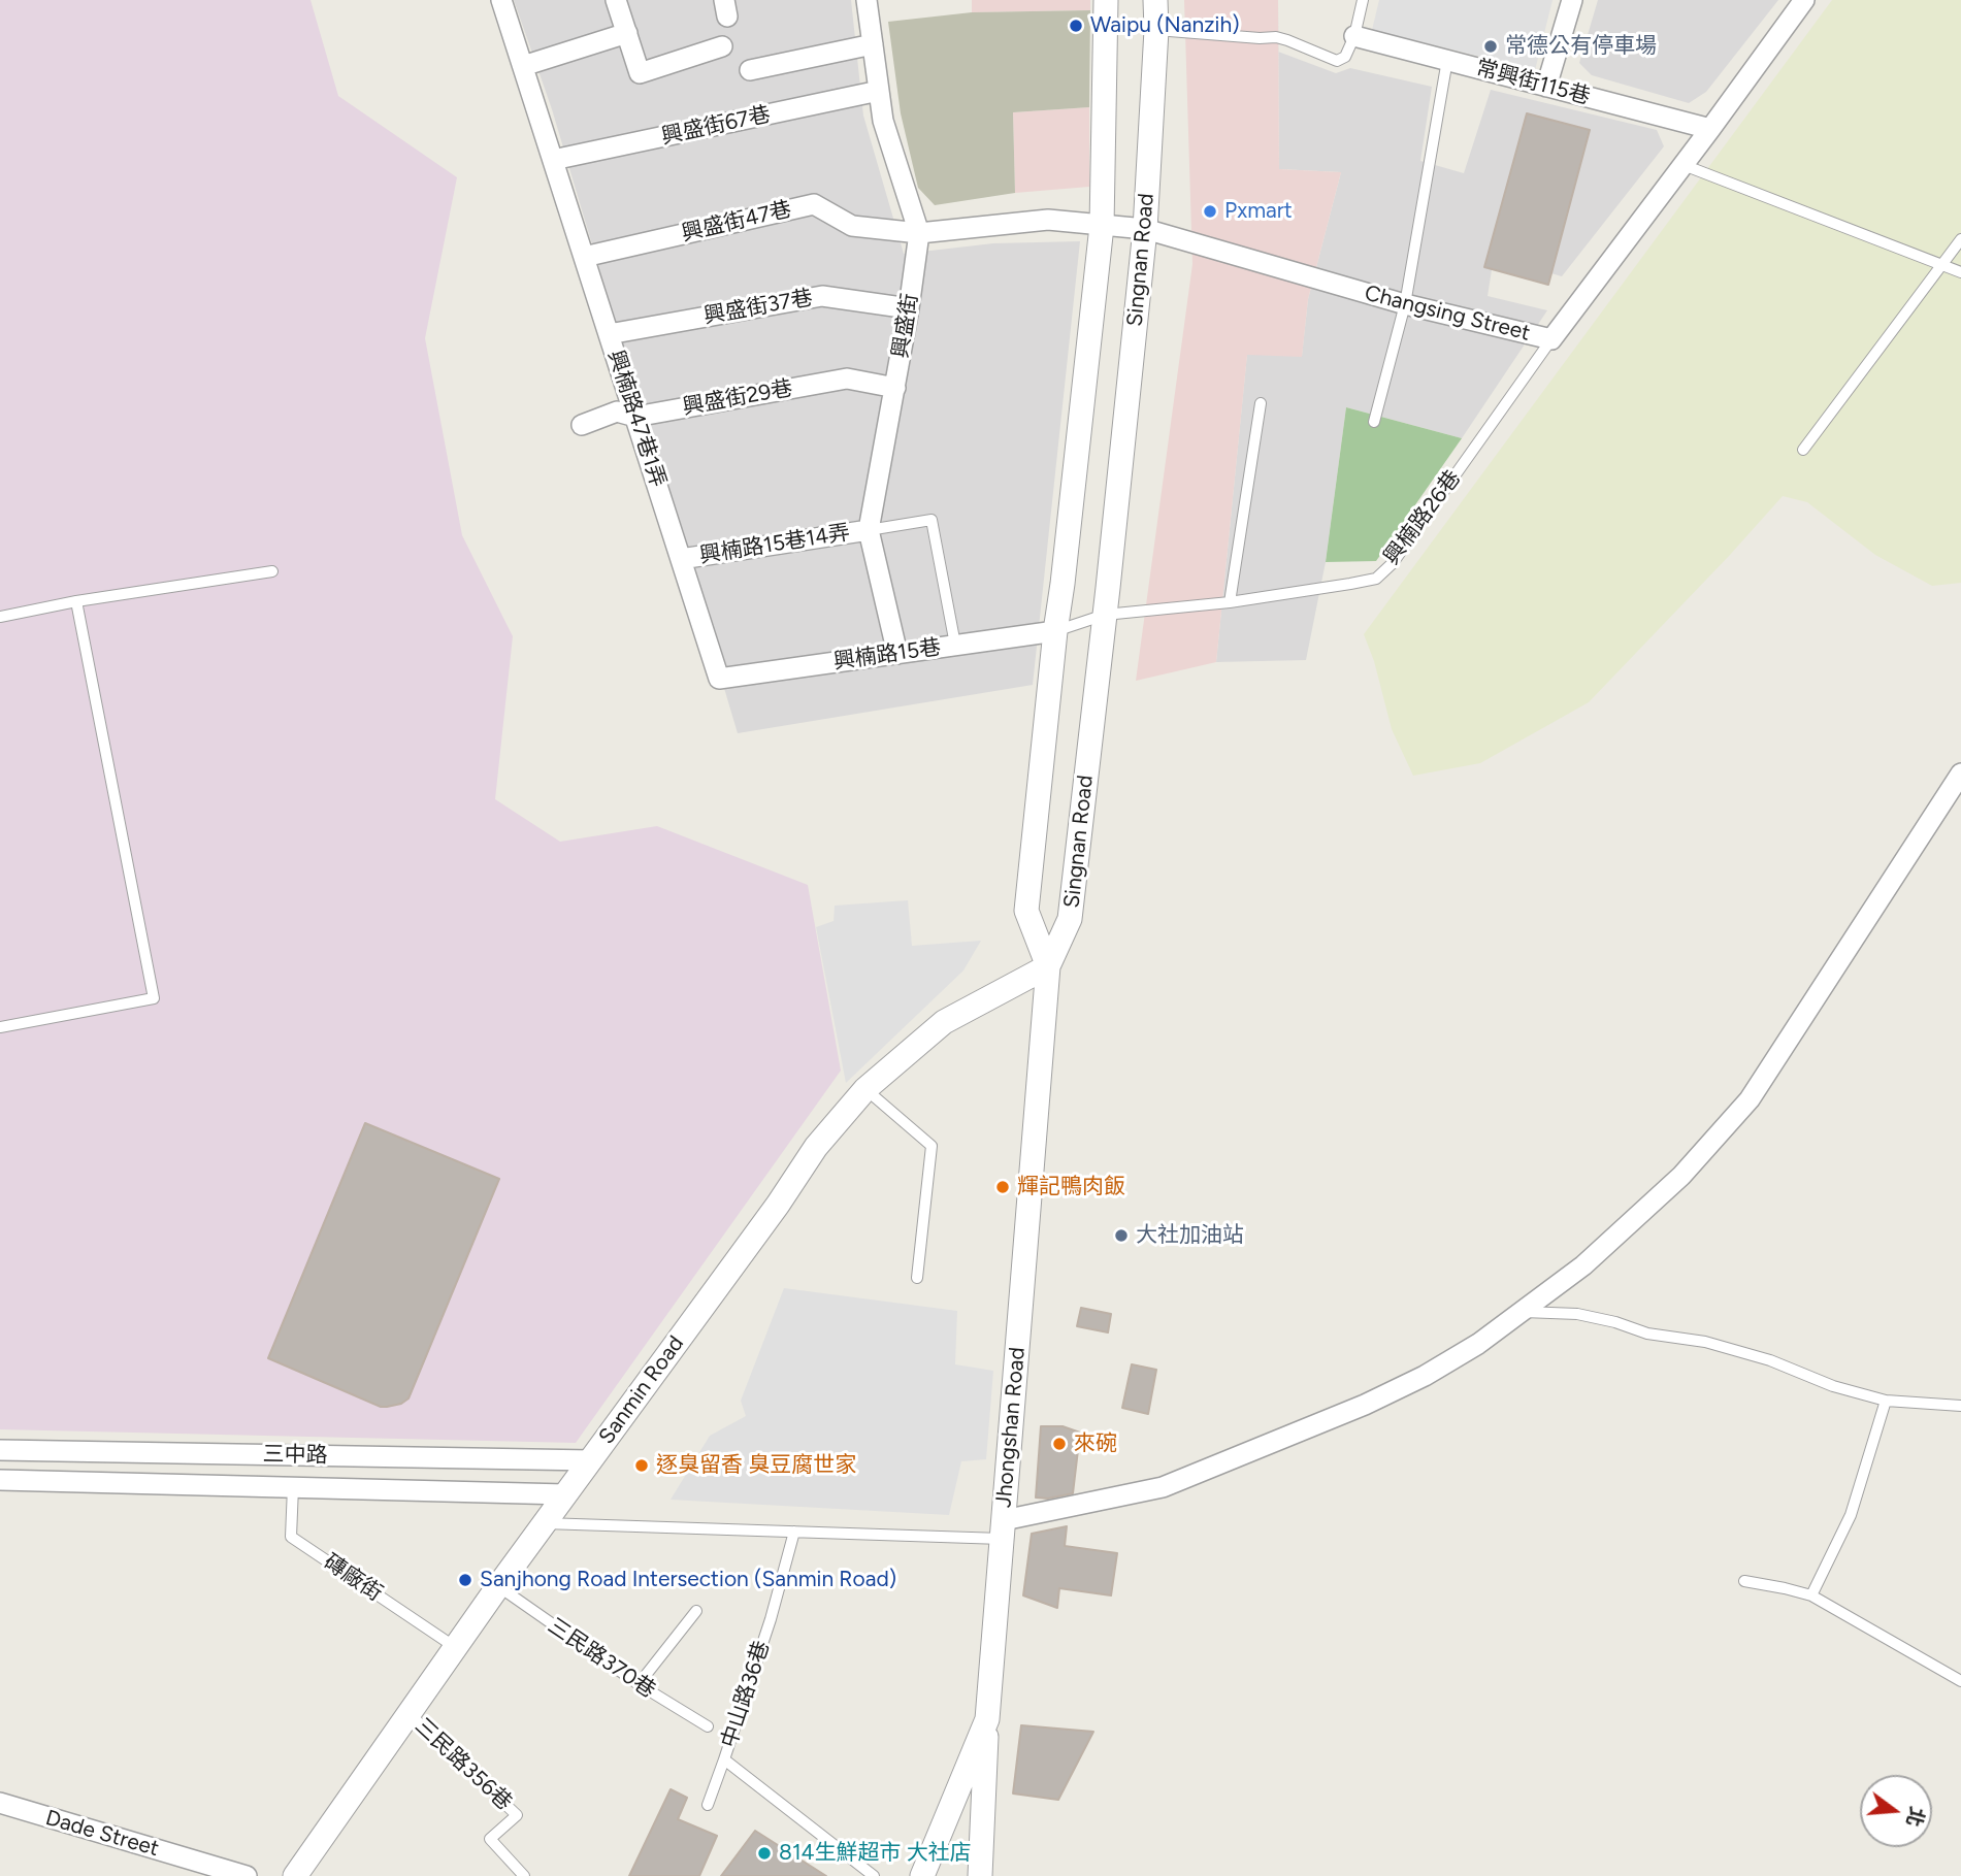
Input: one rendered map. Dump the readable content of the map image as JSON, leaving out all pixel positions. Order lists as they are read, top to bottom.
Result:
{
  "streets": {
    "street": [
      "常興街115巷",
      "興盛街67巷",
      "興盛街47巷",
      "Singnan Road",
      "興盛街37巷",
      "Changsing Street",
      "興盛街",
      "興盛街29巷",
      "興楠路47巷1弄",
      "興楠路15巷14弄",
      "興楠路15巷",
      "Sanmin Road",
      "Jhongshan Road",
      "三中路",
      "Dade Street"
    ],
    "lane": [
      "興楠路26巷",
      "磚廠街",
      "三民路370巷",
      "中山路36巷",
      "三民路356巷"
    ]
  },
  "crossings": [
    ["常興街115巷", "Changsing Street"],
    ["興盛街67巷", "興盛街"],
    ["興盛街67巷", "興楠路47巷1弄"],
    ["興盛街47巷", "Singnan Road"],
    ["興盛街47巷", "Changsing Street"],
    ["興盛街47巷", "興盛街"],
    ["興盛街47巷", "興楠路47巷1弄"],
    ["Singnan Road", "Changsing Street"],
    ["Singnan Road", "興楠路26巷"],
    ["Singnan Road", "興楠路15巷"],
    ["Singnan Road", "Sanmin Road"],
    ["Singnan Road", "Jhongshan Road"],
    ["興盛街37巷", "興盛街"],
    ["興盛街37巷", "興楠路47巷1弄"],
    ["Changsing Street", "興楠路26巷"],
    ["興盛街", "興盛街29巷"],
    ["興盛街", "興楠路15巷14弄"],
    ["興盛街", "興楠路15巷"],
    ["興盛街29巷", "興楠路47巷1弄"],
    ["興楠路47巷1弄", "興楠路15巷14弄"],
    ["興楠路47巷1弄", "興楠路15巷"],
    ["興楠路26巷", "興楠路15巷"],
    ["Sanmin Road", "Jhongshan Road"],
    ["Sanmin Road", "三中路"],
    ["Sanmin Road", "磚廠街"],
    ["Sanmin Road", "三民路370巷"],
    ["Sanmin Road", "三民路356巷"]
  ],
  "places": [
    "Waipu (Nanzih)",
    "常德公有停車場",
    "Pxmart",
    "輝記鴨肉飯",
    "大社加油站",
    "來碗",
    "逐臭留香 臭豆腐世家",
    "Sanjhong Road Intersection (Sanmin Road)",
    "814生鮮超市 大社店"
  ],
  "north": "right"
}
